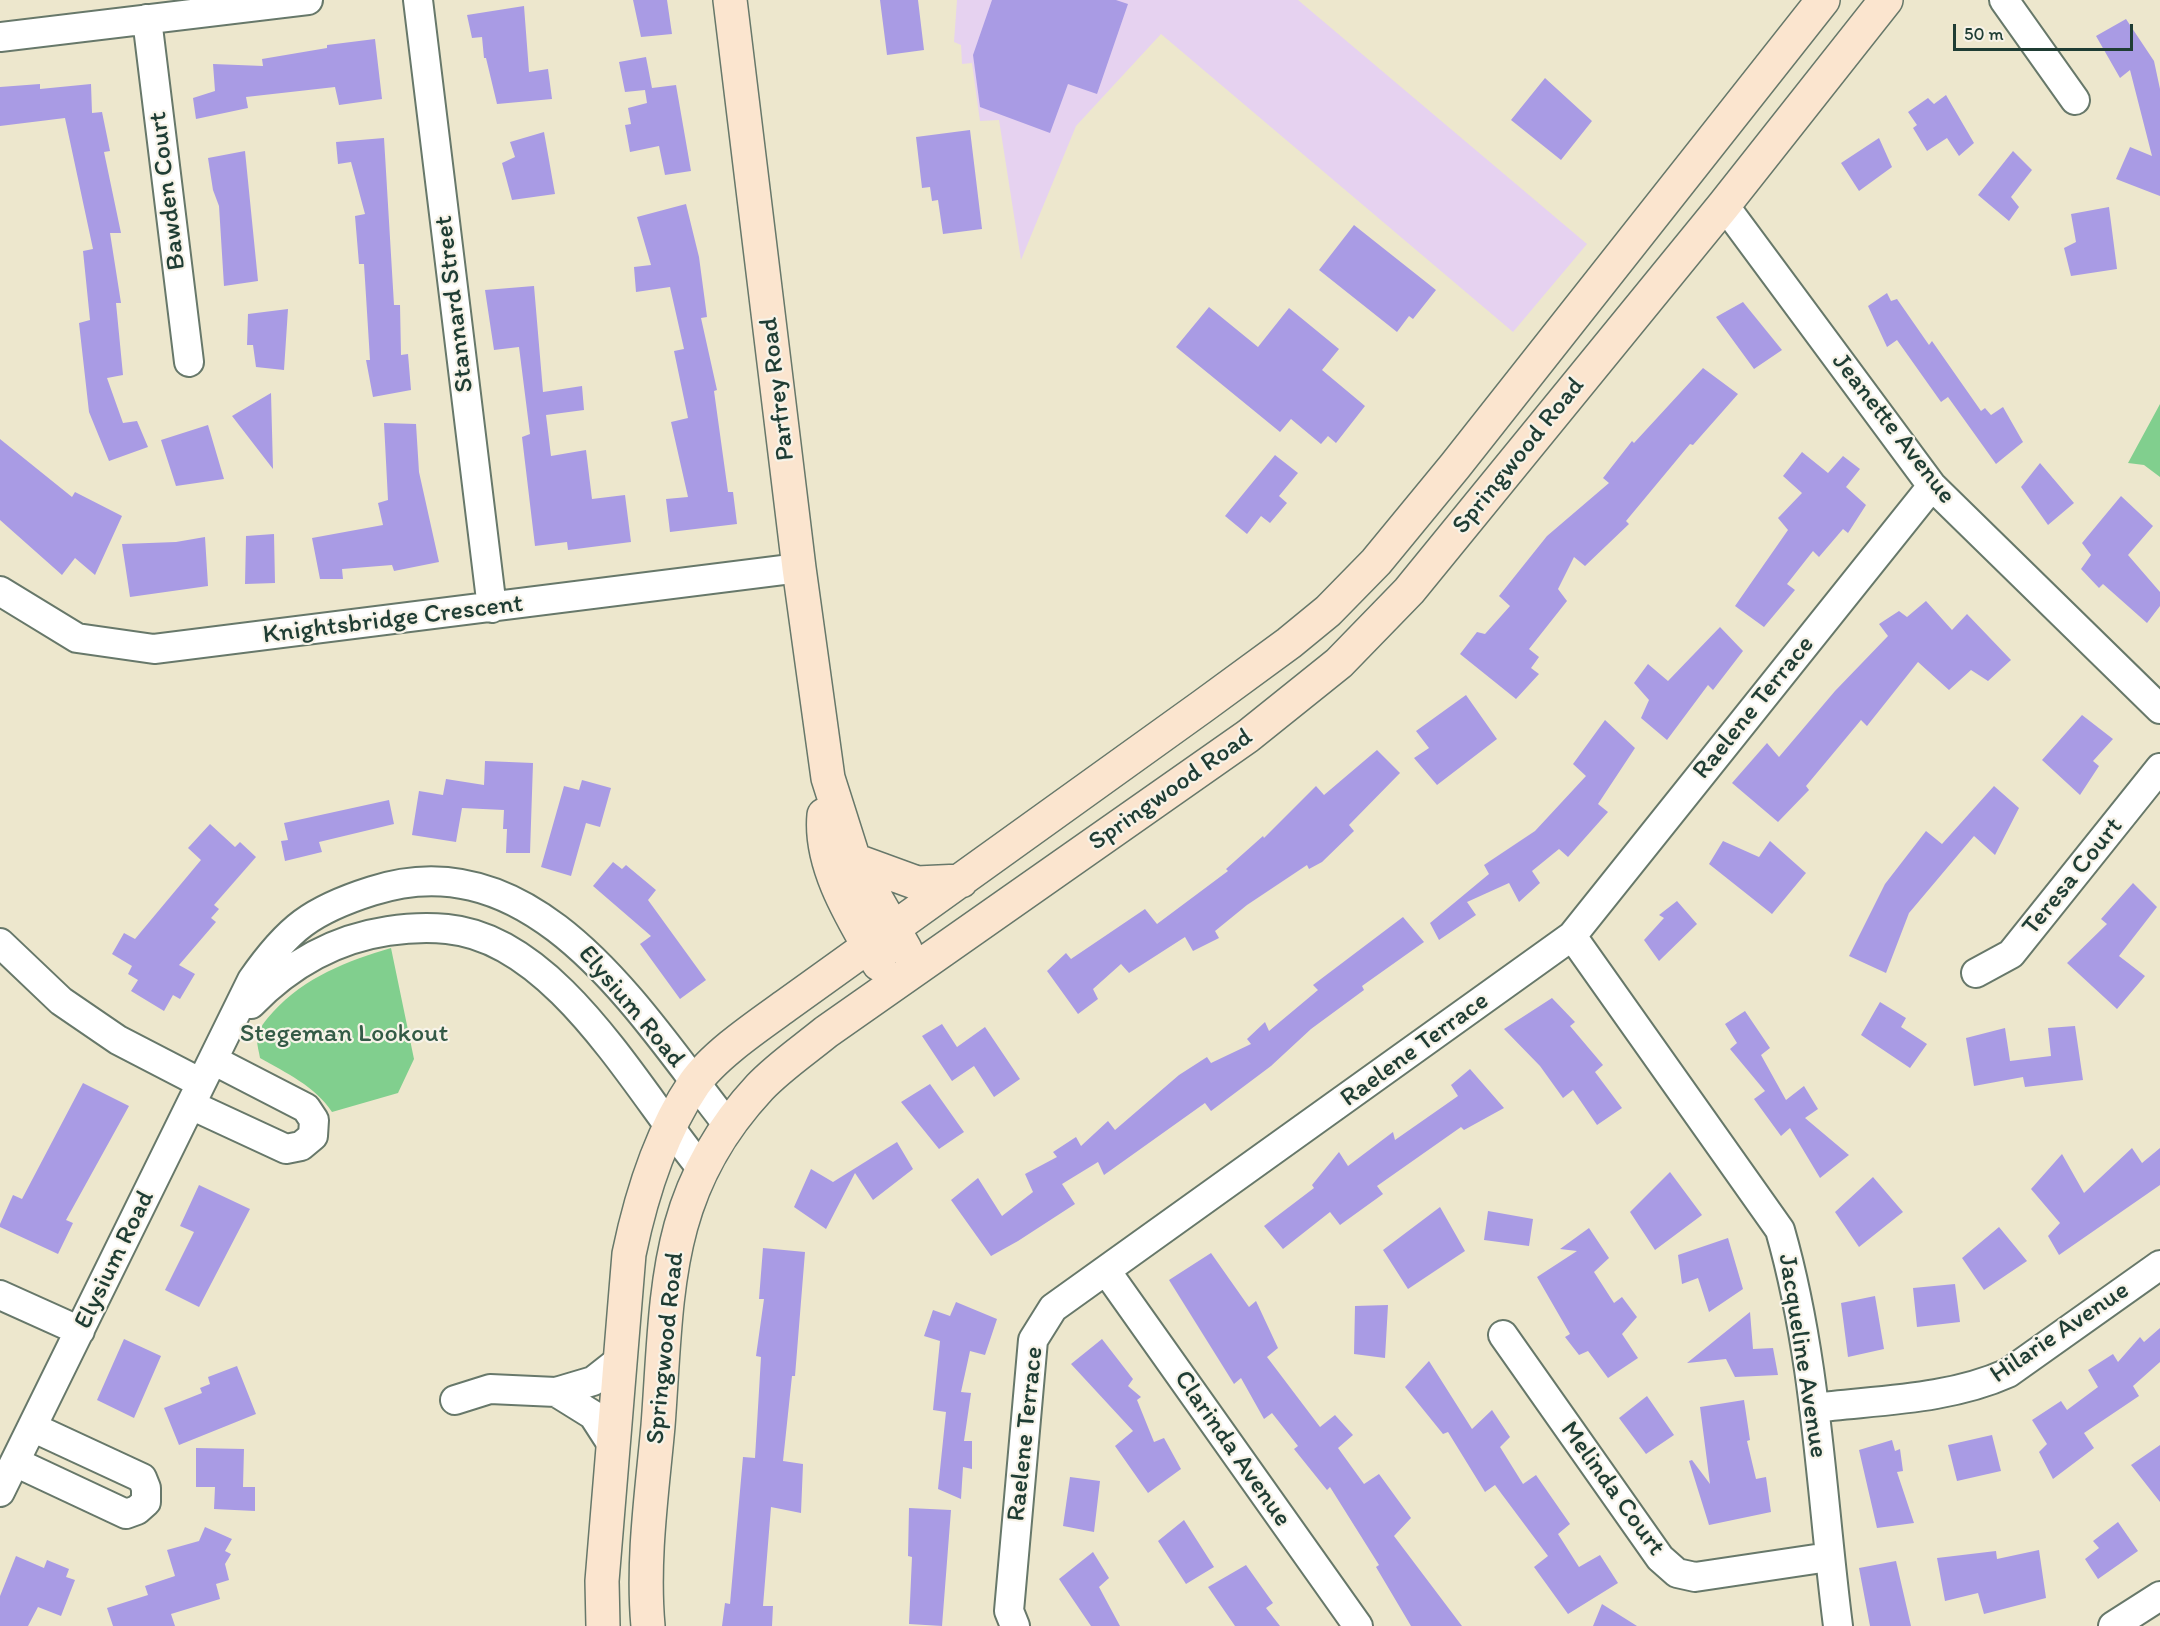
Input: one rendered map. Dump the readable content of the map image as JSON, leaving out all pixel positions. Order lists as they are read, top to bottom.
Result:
{
  "streets": {
    "main road": ["Parfrey Road", "Springwood Road"],
    "street": [
      "Bawden Court",
      "Stannard Street",
      "Jeanette Avenue",
      "Knightsbridge Crescent",
      "Raelene Terrace",
      "Teresa Court",
      "Elysium Road",
      "Hilarie Avenue",
      "Jacqueline Avenue",
      "Clarinda Avenue",
      "Melinda Court"
    ]
  },
  "crossings": [
    ["Stannard Street", "Knightsbridge Crescent"],
    ["Parfrey Road", "Springwood Road"],
    ["Parfrey Road", "Knightsbridge Crescent"],
    ["Jeanette Avenue", "Springwood Road"],
    ["Jeanette Avenue", "Raelene Terrace"],
    ["Springwood Road", "Elysium Road"],
    ["Raelene Terrace", "Jacqueline Avenue"],
    ["Raelene Terrace", "Clarinda Avenue"],
    ["Hilarie Avenue", "Jacqueline Avenue"],
    ["Jacqueline Avenue", "Melinda Court"]
  ],
  "parks": ["Stegeman Lookout"],
  "scale_bar": "50 m"
}
